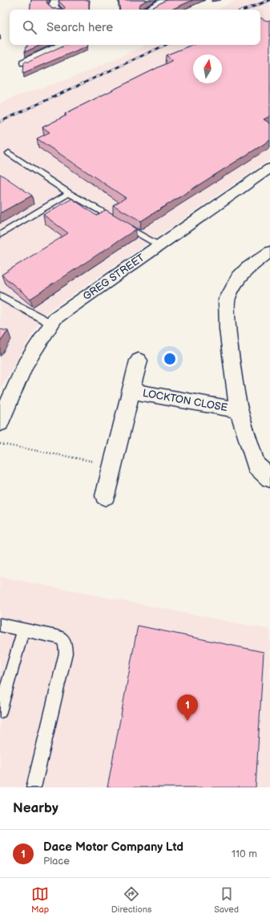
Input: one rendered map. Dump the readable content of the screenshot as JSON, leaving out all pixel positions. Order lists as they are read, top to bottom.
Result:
{
  "streets": {
    "street": ["GREG STREET", "LOCKTON CLOSE"]
  },
  "north": "top",
  "page": {
    "search": "Search here",
    "pins": "1",
    "heading": "Nearby",
    "list": [
      {
        "mark": "1",
        "name": "Dace Motor Company Ltd",
        "note": "Place",
        "value": "110 m"
      }
    ],
    "nav": ["Map", "Directions", "Saved"]
  }
}
